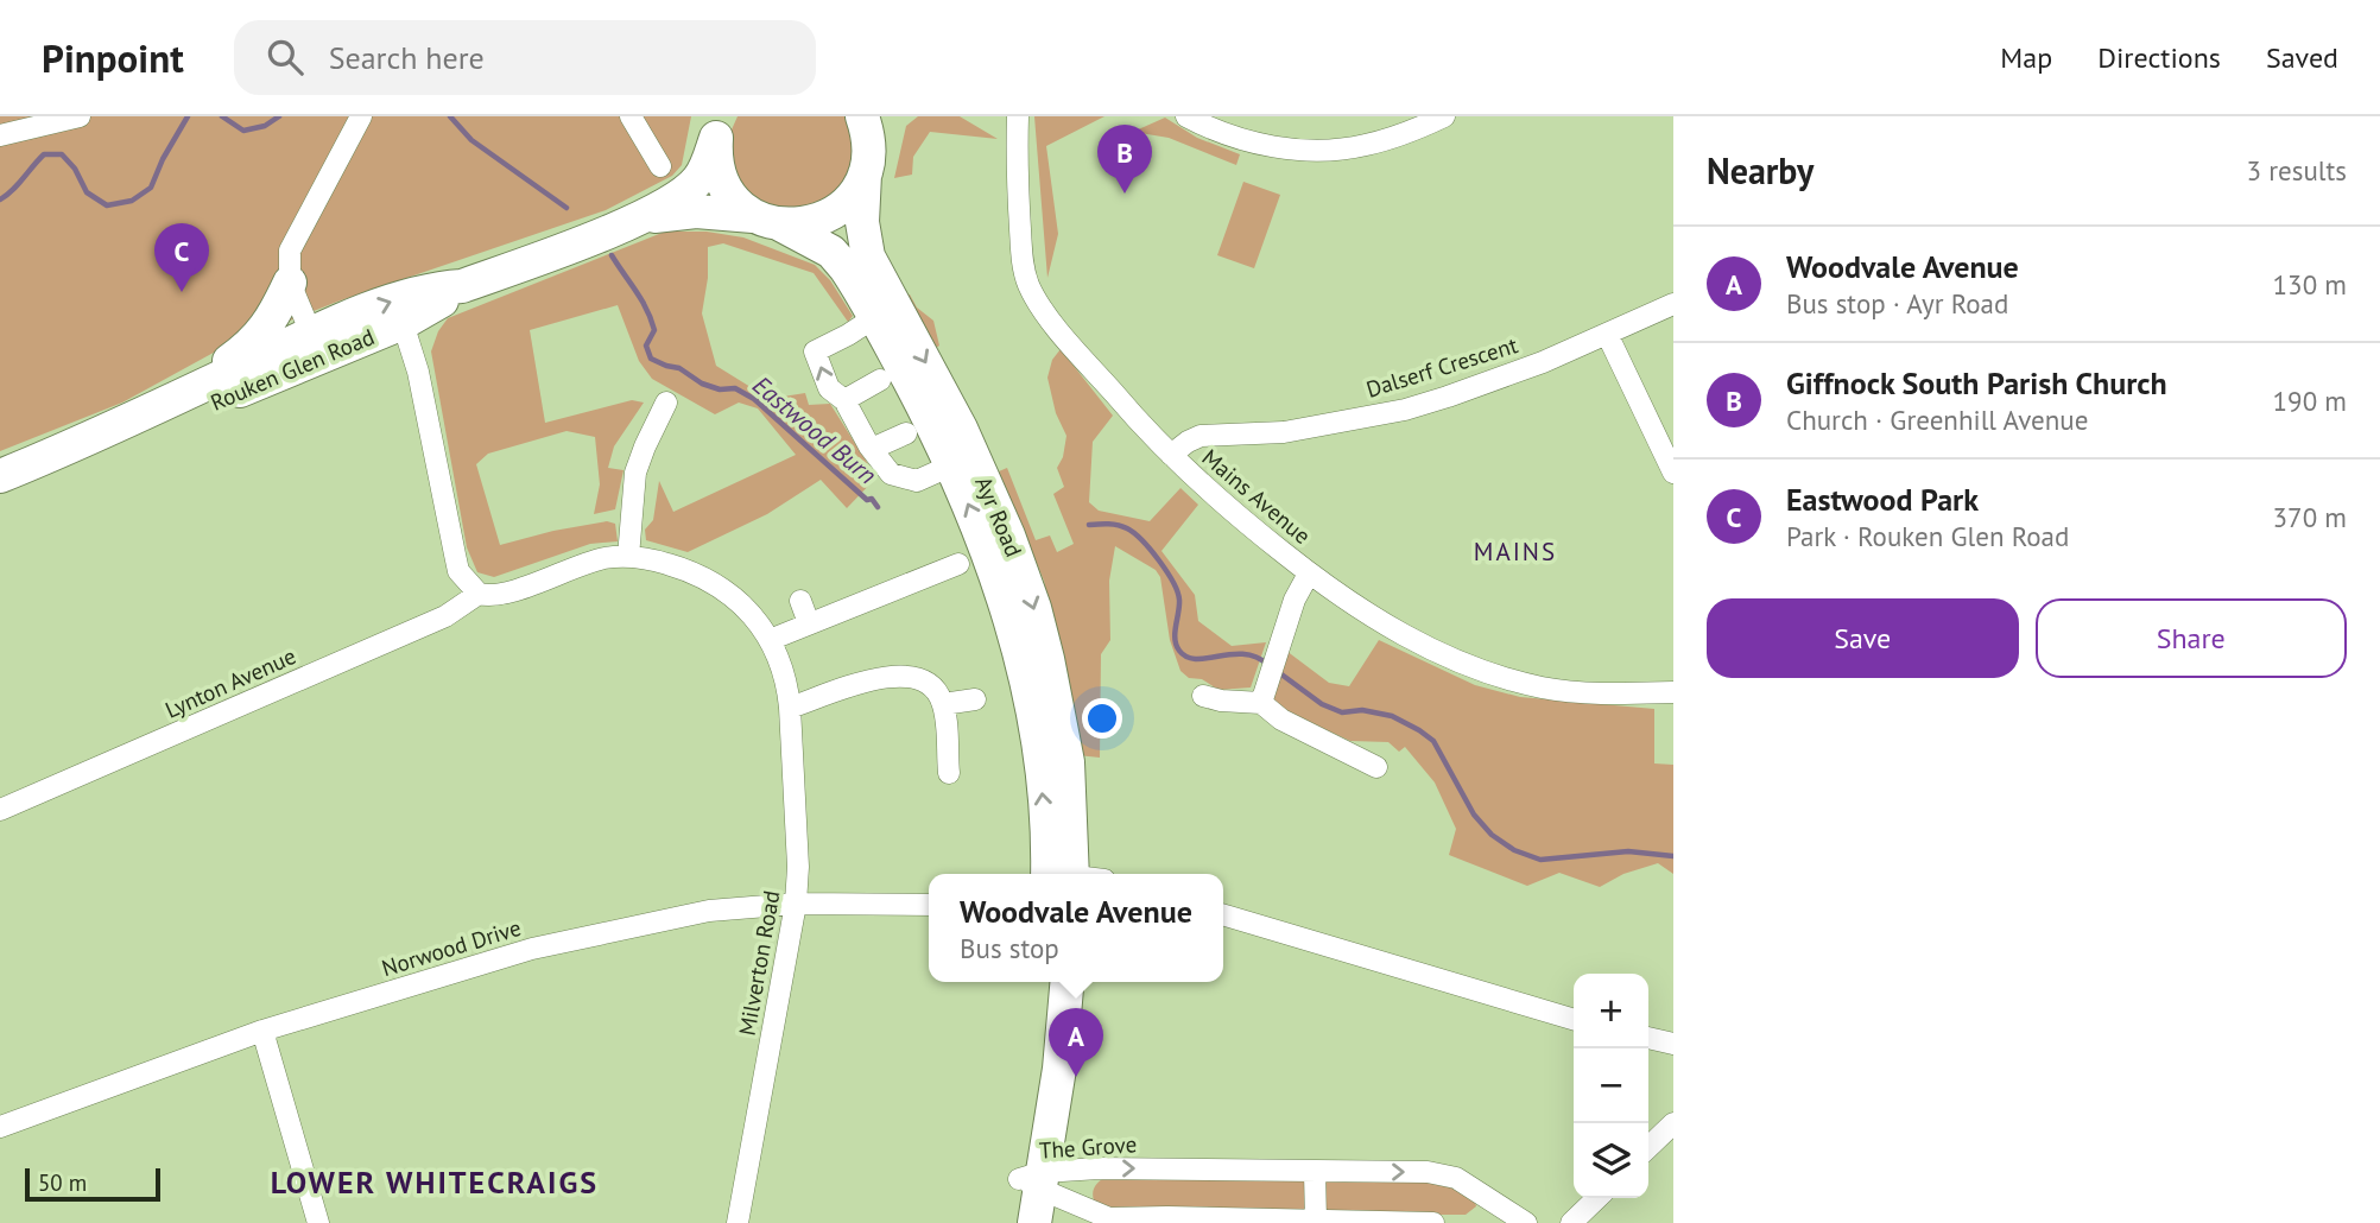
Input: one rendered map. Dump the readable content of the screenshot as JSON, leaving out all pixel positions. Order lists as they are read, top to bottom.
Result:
{
  "streets": {
    "main road": ["Rouken Glen Road", "Ayr Road"],
    "street": [
      "Dalserf Crescent",
      "Mains Avenue",
      "Lynton Avenue",
      "Norwood Drive",
      "Milverton Road",
      "The Grove"
    ]
  },
  "crossings": [
    ["Dalserf Crescent", "Mains Avenue"],
    ["Rouken Glen Road", "Ayr Road"],
    ["Lynton Avenue", "Milverton Road"],
    ["Norwood Drive", "Milverton Road"]
  ],
  "districts": ["MAINS", "LOWER WHITECRAIGS"],
  "water": ["Eastwood Burn"],
  "scale_bar": "50 m",
  "page": {
    "header": "Pinpoint",
    "search": "Search here",
    "nav": ["Map", "Directions", "Saved"],
    "heading": ["Nearby", "3 results"],
    "pins": ["B", "C", "A"],
    "list": [
      {
        "mark": "A",
        "name": "Woodvale Avenue",
        "note": "Bus stop · Ayr Road",
        "value": "130 m"
      },
      {
        "mark": "B",
        "name": "Giffnock South Parish Church",
        "note": "Church · Greenhill Avenue",
        "value": "190 m"
      },
      {
        "mark": "C",
        "name": "Eastwood Park",
        "note": "Park · Rouken Glen Road",
        "value": "370 m"
      }
    ],
    "buttons": ["Save", "Share"],
    "popup": ["Woodvale Avenue", "Bus stop"],
    "map_buttons": ["+", "−"],
    "scale": "50 m"
  }
}
